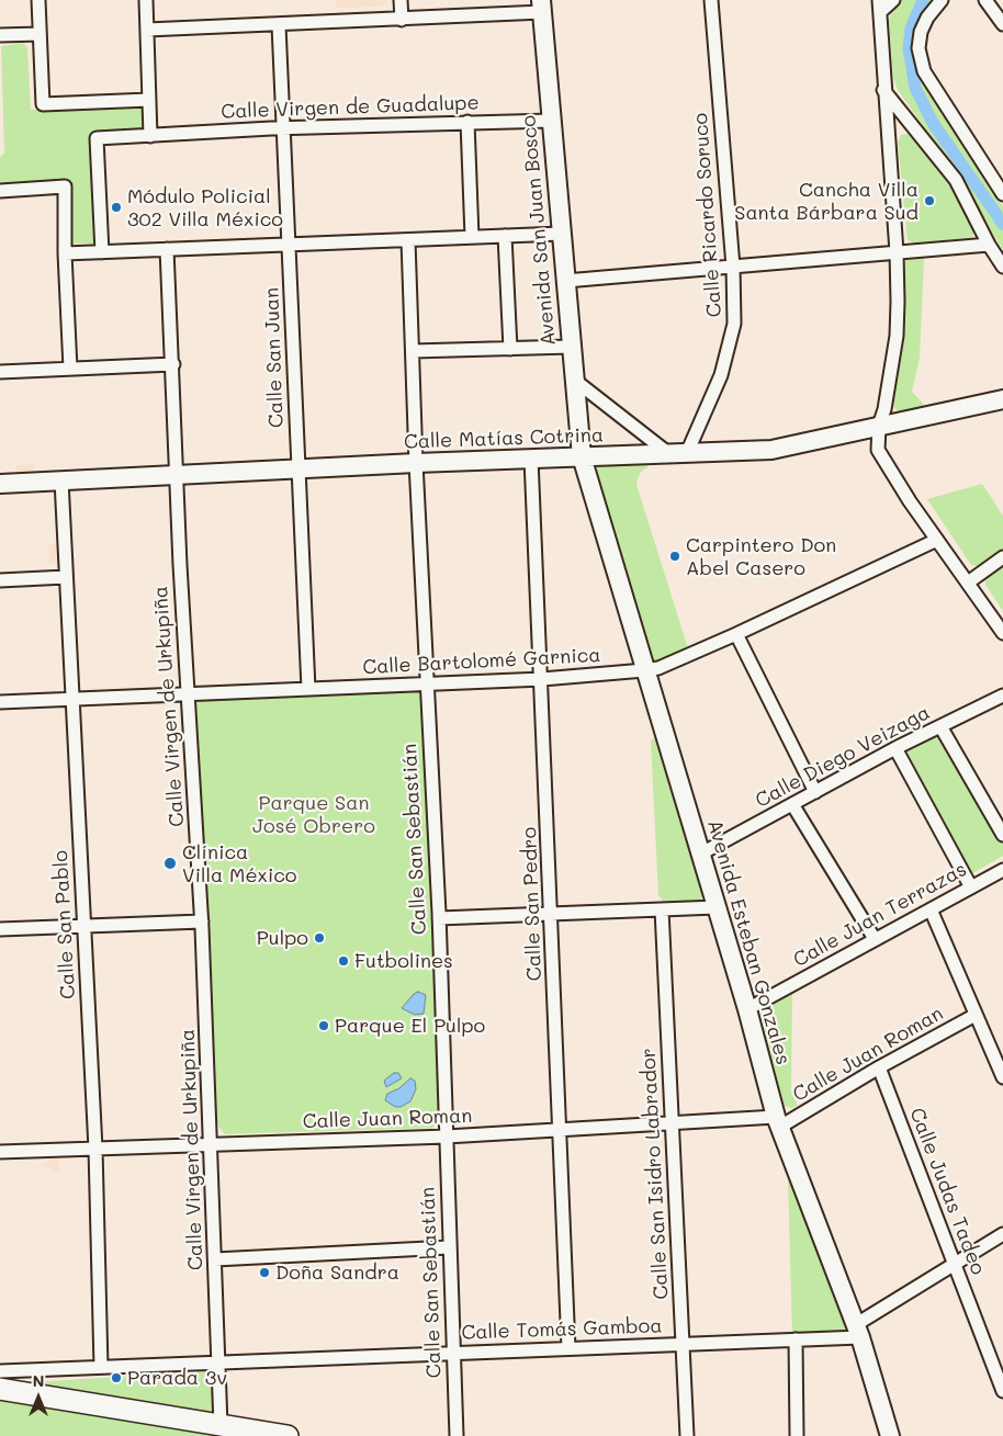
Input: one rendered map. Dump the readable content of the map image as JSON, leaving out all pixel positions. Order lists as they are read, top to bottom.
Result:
{
  "streets": {
    "street": [
      "Calle Virgen de Guadalupe",
      "Calle Ricardo Soruco",
      "Avenida San Juan Bosco",
      "Calle San Juan",
      "Calle Matías Cotrina",
      "Calle Bartolomé Garnica",
      "Calle Virgen de Urkupiña",
      "Calle Diego Veizaga",
      "Calle San Sebastián",
      "Calle San Pedro",
      "Calle Juan Terrazas",
      "Calle San Pablo",
      "Avenida Esteban Gonzales",
      "Calle Juan Roman",
      "Calle San Isidro Labrador",
      "Calle Judas Tadeo",
      "Calle Tomás Gamboa"
    ]
  },
  "crossings": [
    ["Calle Virgen de Guadalupe", "Avenida San Juan Bosco"],
    ["Calle Virgen de Guadalupe", "Calle San Juan"],
    ["Calle Ricardo Soruco", "Calle Matías Cotrina"],
    ["Avenida San Juan Bosco", "Calle Matías Cotrina"],
    ["Avenida San Juan Bosco", "Avenida Esteban Gonzales"],
    ["Calle San Juan", "Calle Matías Cotrina"],
    ["Calle San Juan", "Calle Bartolomé Garnica"],
    ["Calle Matías Cotrina", "Calle Virgen de Urkupiña"],
    ["Calle Matías Cotrina", "Calle San Sebastián"],
    ["Calle Matías Cotrina", "Calle San Pedro"],
    ["Calle Matías Cotrina", "Calle San Pablo"],
    ["Calle Matías Cotrina", "Avenida Esteban Gonzales"],
    ["Calle Bartolomé Garnica", "Calle Virgen de Urkupiña"],
    ["Calle Bartolomé Garnica", "Calle San Sebastián"],
    ["Calle Bartolomé Garnica", "Calle San Pedro"],
    ["Calle Bartolomé Garnica", "Calle San Pablo"],
    ["Calle Bartolomé Garnica", "Avenida Esteban Gonzales"],
    ["Calle Virgen de Urkupiña", "Calle Juan Roman"],
    ["Calle Virgen de Urkupiña", "Calle Tomás Gamboa"],
    ["Calle Diego Veizaga", "Avenida Esteban Gonzales"],
    ["Calle San Sebastián", "Calle Juan Roman"],
    ["Calle San Sebastián", "Calle Tomás Gamboa"],
    ["Calle San Pedro", "Calle Juan Roman"],
    ["Calle San Pedro", "Calle Tomás Gamboa"],
    ["Calle Juan Terrazas", "Avenida Esteban Gonzales"],
    ["Calle San Pablo", "Calle Juan Roman"],
    ["Calle San Pablo", "Calle Tomás Gamboa"],
    ["Avenida Esteban Gonzales", "Calle Juan Roman"],
    ["Avenida Esteban Gonzales", "Calle Tomás Gamboa"],
    ["Calle Juan Roman", "Calle San Isidro Labrador"],
    ["Calle Juan Roman", "Calle Judas Tadeo"],
    ["Calle San Isidro Labrador", "Calle Tomás Gamboa"],
    ["Calle Judas Tadeo", "Calle Tomás Gamboa"]
  ],
  "parks": ["Parque San José Obrero"],
  "places": [
    "Cancha Villa Santa Bárbara Sud",
    "Módulo Policial 302 Villa México",
    "Carpintero Don Abel Casero",
    "Clínica Villa México",
    "Pulpo",
    "Futbolines",
    "Parque El Pulpo",
    "Doña Sandra",
    "Parada 3v"
  ],
  "north": "top"
}
